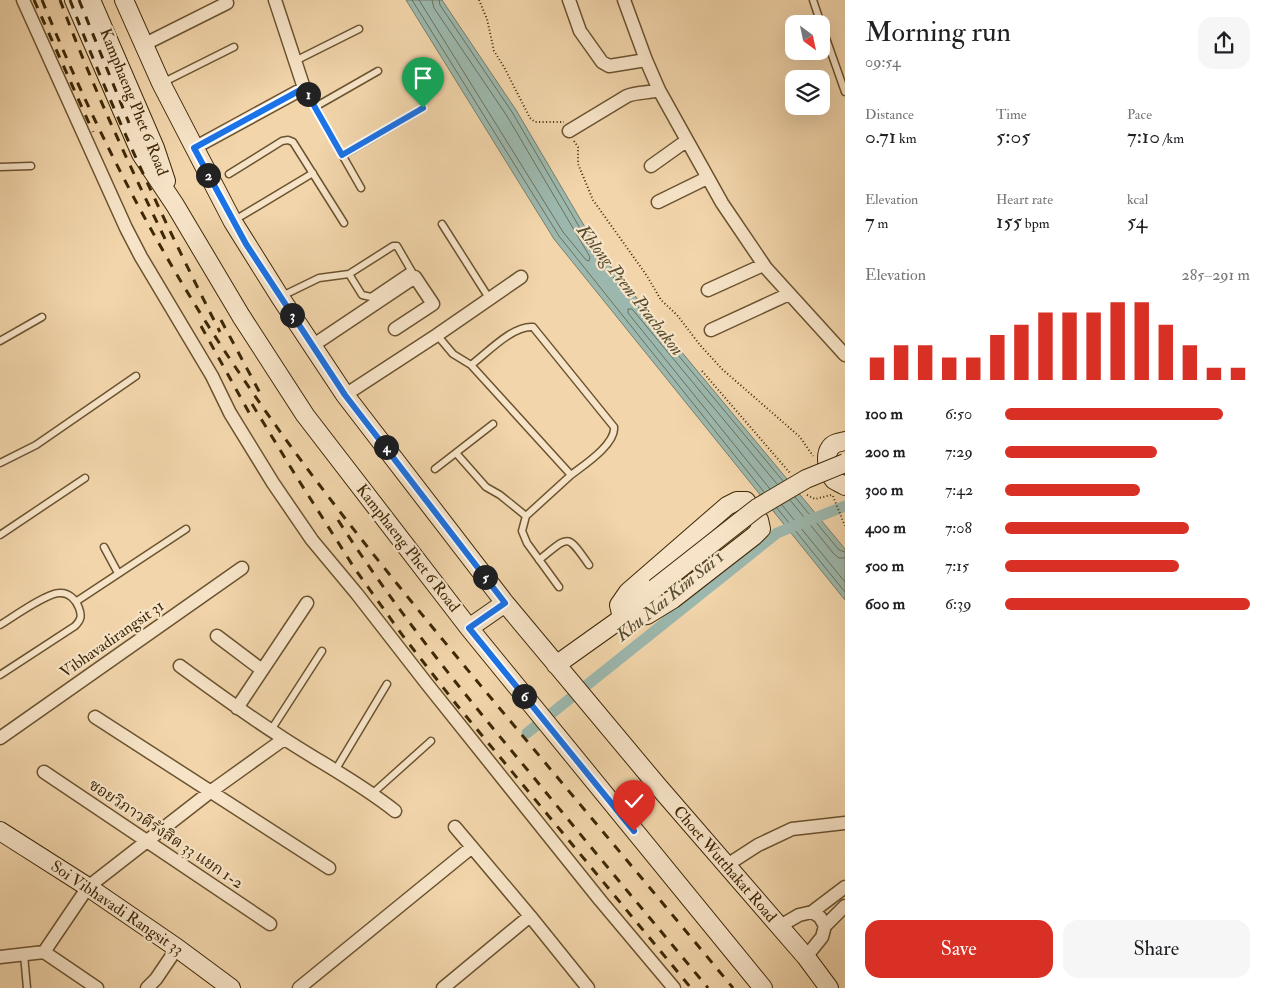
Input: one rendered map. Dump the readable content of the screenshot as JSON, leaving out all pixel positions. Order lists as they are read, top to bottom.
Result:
{
  "streets": {
    "main road": ["Kamphaeng Phet 6 Road", "Choet Wutthakat Road", "Soi Vibhavadi Rangsit 33"],
    "street": ["Vibhavadirangsit 31", "ซอยวิภาวดีรังสิต 33 แยก 1-2"]
  },
  "water": ["Khlong Prem Prachakon", "Khu Nai Kim Sai 1"],
  "north": "bottom right",
  "page": {
    "heading": ["Morning run", "09:54"],
    "pins": [
      "1",
      "2",
      "3",
      "4",
      "5",
      "6"
    ],
    "stats": [
      ["Distance", "0.71 km"],
      ["Time", "5:05"],
      ["Pace", "7:10 /km"],
      ["Elevation", "7 m"],
      ["Heart rate", "155 bpm"],
      ["kcal", "54"]
    ],
    "chart": ["Elevation", "285–291 m"],
    "list": [
      {
        "name": "100 m",
        "note": "6:50"
      },
      {
        "name": "200 m",
        "note": "7:29"
      },
      {
        "name": "300 m",
        "note": "7:42"
      },
      {
        "name": "400 m",
        "note": "7:08"
      },
      {
        "name": "500 m",
        "note": "7:15"
      },
      {
        "name": "600 m",
        "note": "6:39"
      }
    ],
    "buttons": ["Save", "Share"]
  }
}
